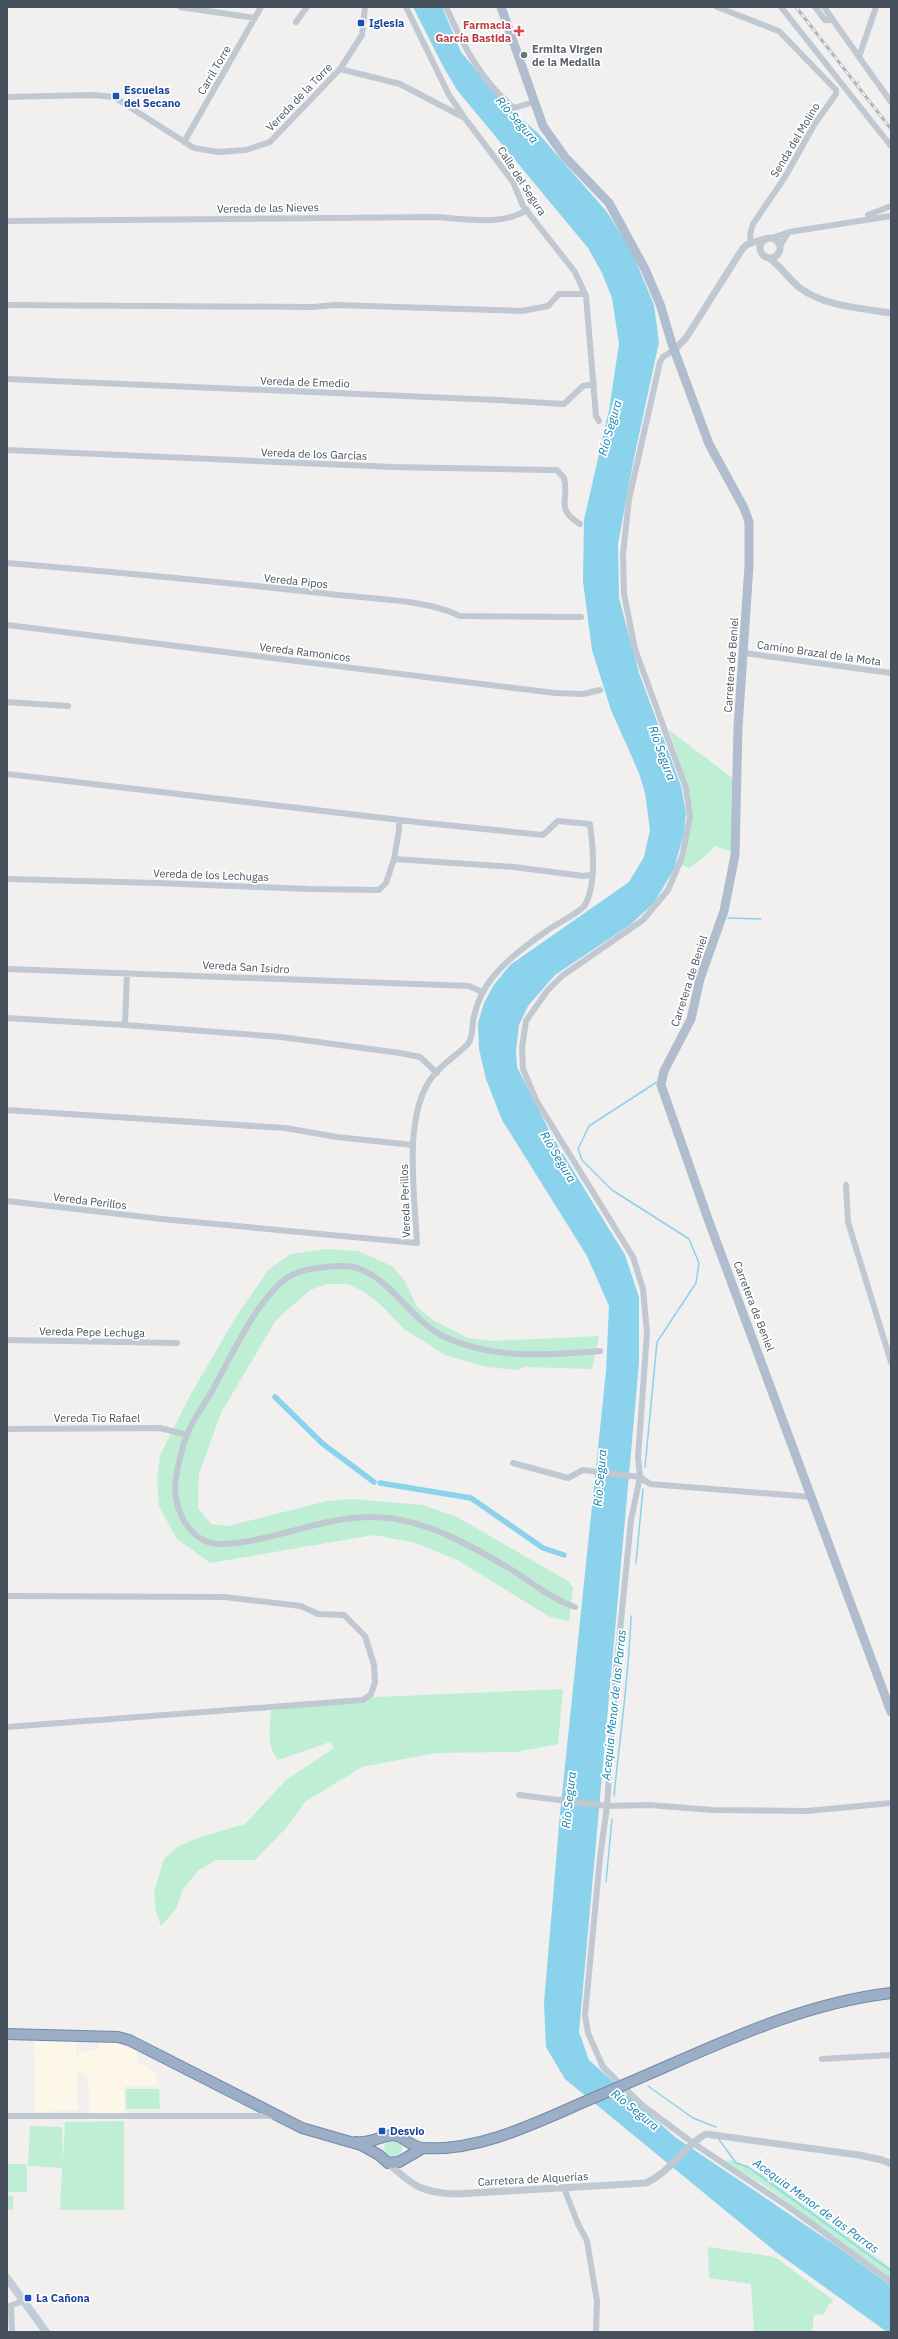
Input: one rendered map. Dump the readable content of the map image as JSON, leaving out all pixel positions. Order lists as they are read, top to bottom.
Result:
{
  "streets": {
    "main road": ["Carretera de Beniel"],
    "street": [
      "Carril Torre",
      "Vereda de la Torre",
      "Senda del Molino",
      "Calle del Segura",
      "Vereda de las Nieves",
      "Vereda de Emedio",
      "Vereda de los Garcías",
      "Vereda Pipos",
      "Vereda Ramonicos",
      "Camino Brazal de la Mota",
      "Vereda de los Lechugas",
      "Vereda San Isidro",
      "Vereda Perillos",
      "Vereda Pepe Lechuga",
      "Vereda Tio Rafael",
      "Carretera de Alquerías"
    ]
  },
  "crossings": [
    ["Carril Torre", "Vereda de la Torre"],
    ["Calle del Segura", "Vereda de las Nieves"],
    ["Calle del Segura", "Vereda de Emedio"],
    ["Camino Brazal de la Mota", "Carretera de Beniel"],
    ["Vereda San Isidro", "Vereda Perillos"]
  ],
  "water": ["Río Segura", "Acequia Menor de las Parras"],
  "places": {
    "transit": [
      "Iglesia",
      "Escuelas del Secano",
      "Desvio",
      "La Cañona"
    ],
    "health": ["Farmacia García Bastida"],
    "other": ["Ermita Virgen de la Medalla"]
  }
}
